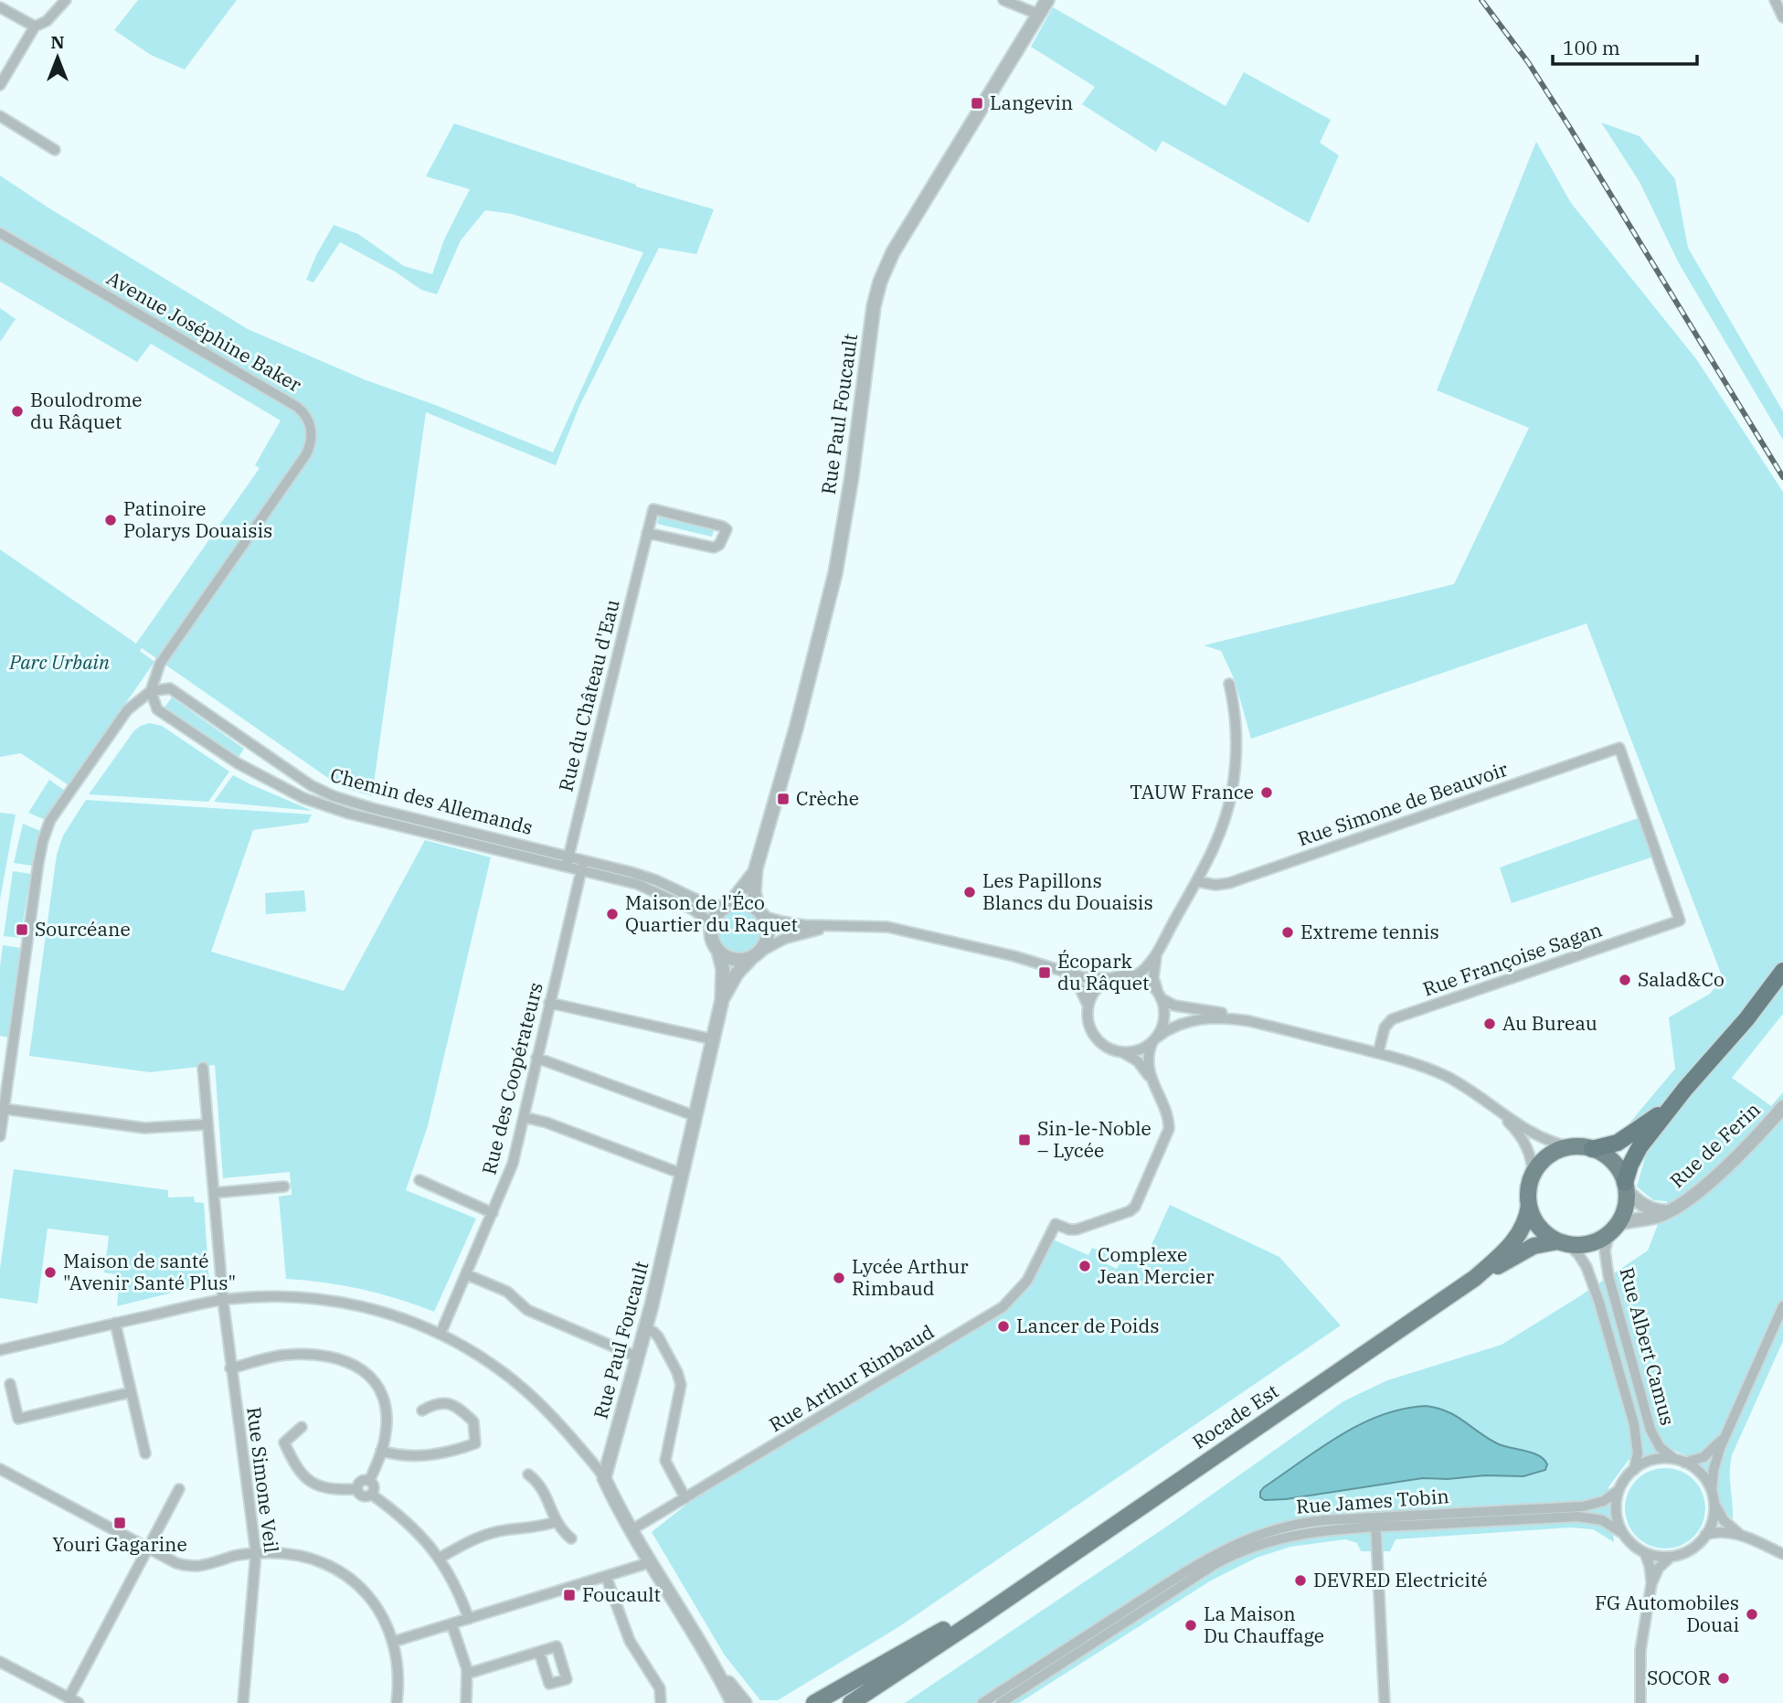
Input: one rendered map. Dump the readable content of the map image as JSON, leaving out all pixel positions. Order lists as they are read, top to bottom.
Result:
{
  "streets": {
    "main road": ["Rocade Est"],
    "street": [
      "Avenue Joséphine Baker",
      "Rue Paul Foucault",
      "Rue du Château d'Eau",
      "Chemin des Allemands",
      "Rue Simone de Beauvoir",
      "Rue Françoise Sagan",
      "Rue des Coopérateurs",
      "Rue de Ferin",
      "Rue Albert Camus",
      "Rue Arthur Rimbaud",
      "Rue Simone Veil",
      "Rue James Tobin"
    ]
  },
  "crossings": [
    ["Avenue Joséphine Baker", "Chemin des Allemands"],
    ["Rue Paul Foucault", "Chemin des Allemands"],
    ["Rue du Château d'Eau", "Chemin des Allemands"],
    ["Chemin des Allemands", "Rue des Coopérateurs"],
    ["Rue Simone de Beauvoir", "Rue Françoise Sagan"],
    ["Rue de Ferin", "Rue Albert Camus"],
    ["Rue de Ferin", "Rocade Est"],
    ["Rue Albert Camus", "Rocade Est"],
    ["Rue Albert Camus", "Rue James Tobin"]
  ],
  "parks": ["Parc Urbain"],
  "places": {
    "transit": [
      "Langevin",
      "Crèche",
      "Sourcéane",
      "Écopark du Râquet",
      "Sin-le-Noble – Lycée",
      "Youri Gagarine",
      "Foucault"
    ],
    "other": [
      "Boulodrome du Râquet",
      "Patinoire Polarys Douaisis",
      "TAUW France",
      "Les Papillons Blancs du Douaisis",
      "Maison de l'Éco Quartier du Raquet",
      "Extreme tennis",
      "Salad&Co",
      "Au Bureau",
      "Complexe Jean Mercier",
      "Maison de santé \"Avenir Santé Plus\"",
      "Lycée Arthur Rimbaud",
      "Lancer de Poids",
      "DEVRED Electricité",
      "FG Automobiles Douai",
      "La Maison Du Chauffage",
      "SOCOR"
    ]
  },
  "scale_bar": "100 m",
  "north": "top"
}
